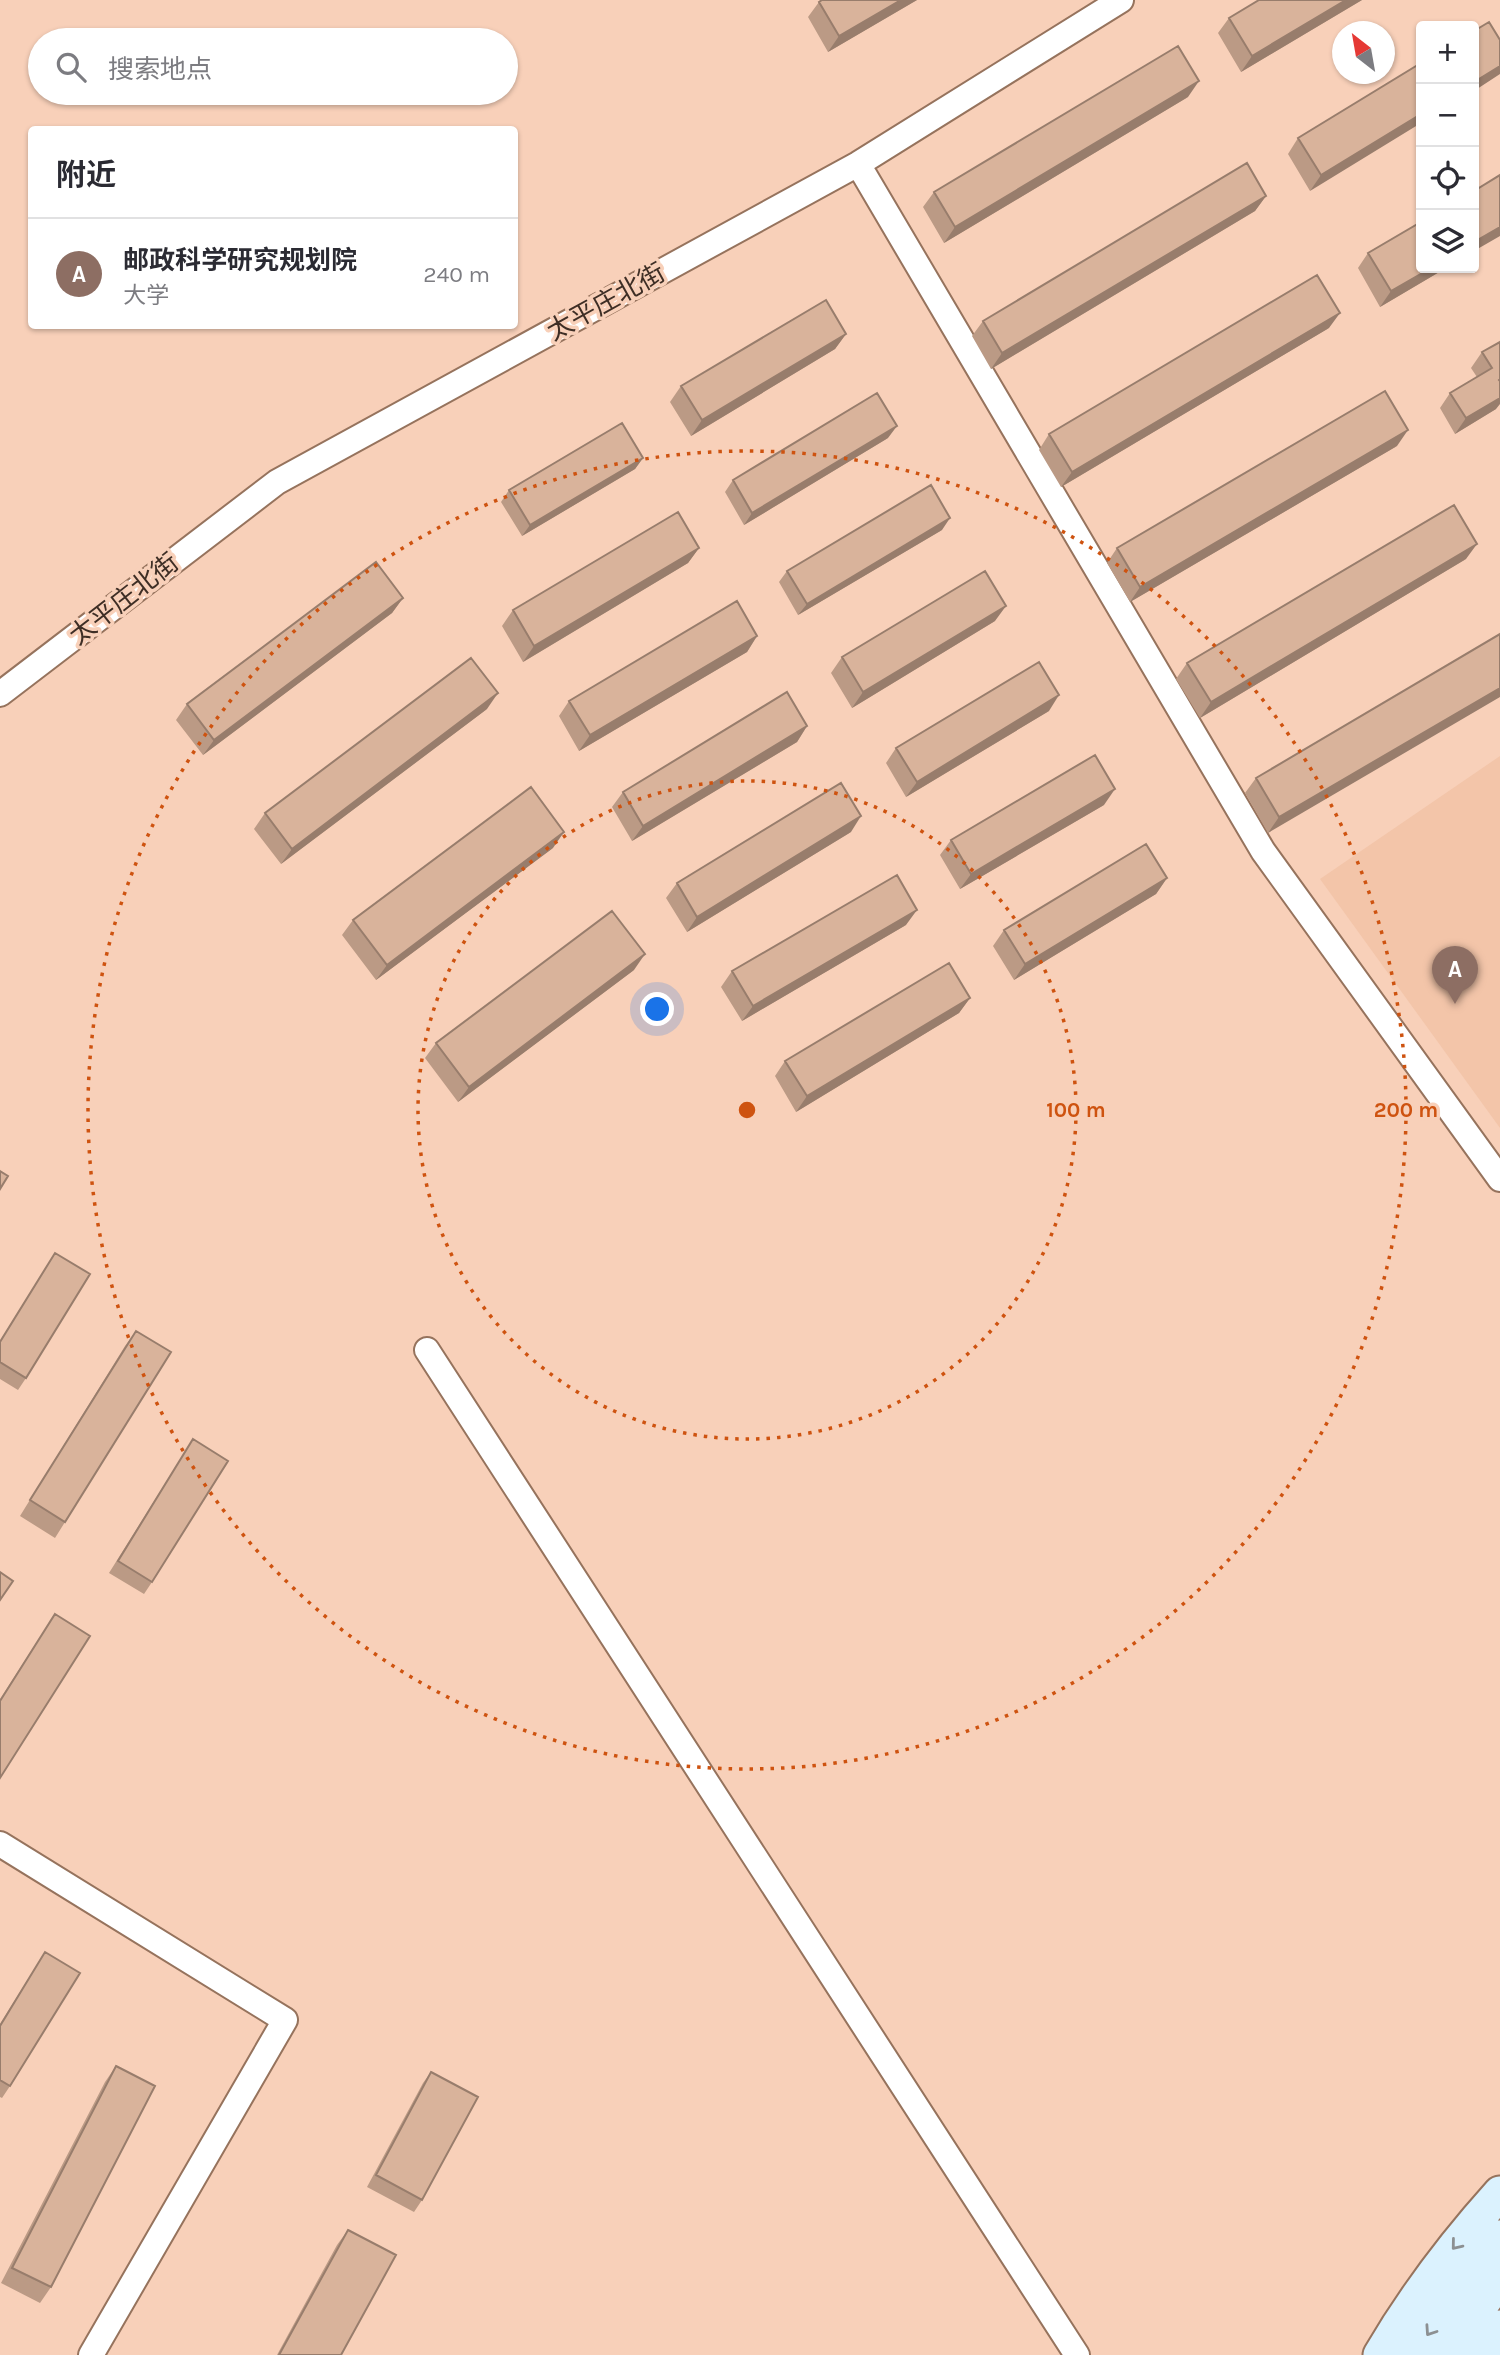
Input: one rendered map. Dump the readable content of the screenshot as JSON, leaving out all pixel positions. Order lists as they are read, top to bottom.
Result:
{
  "streets": {
    "street": ["太平庄北街"]
  },
  "north": "top left",
  "page": {
    "map_buttons": ["+", "−"],
    "search": "搜索地点",
    "heading": "附近",
    "list": [
      {
        "mark": "A",
        "name": "邮政科学研究规划院",
        "note": "大学",
        "value": "240 m"
      }
    ],
    "pins": "A"
  },
  "rings": ["100 m", "200 m"]
}
